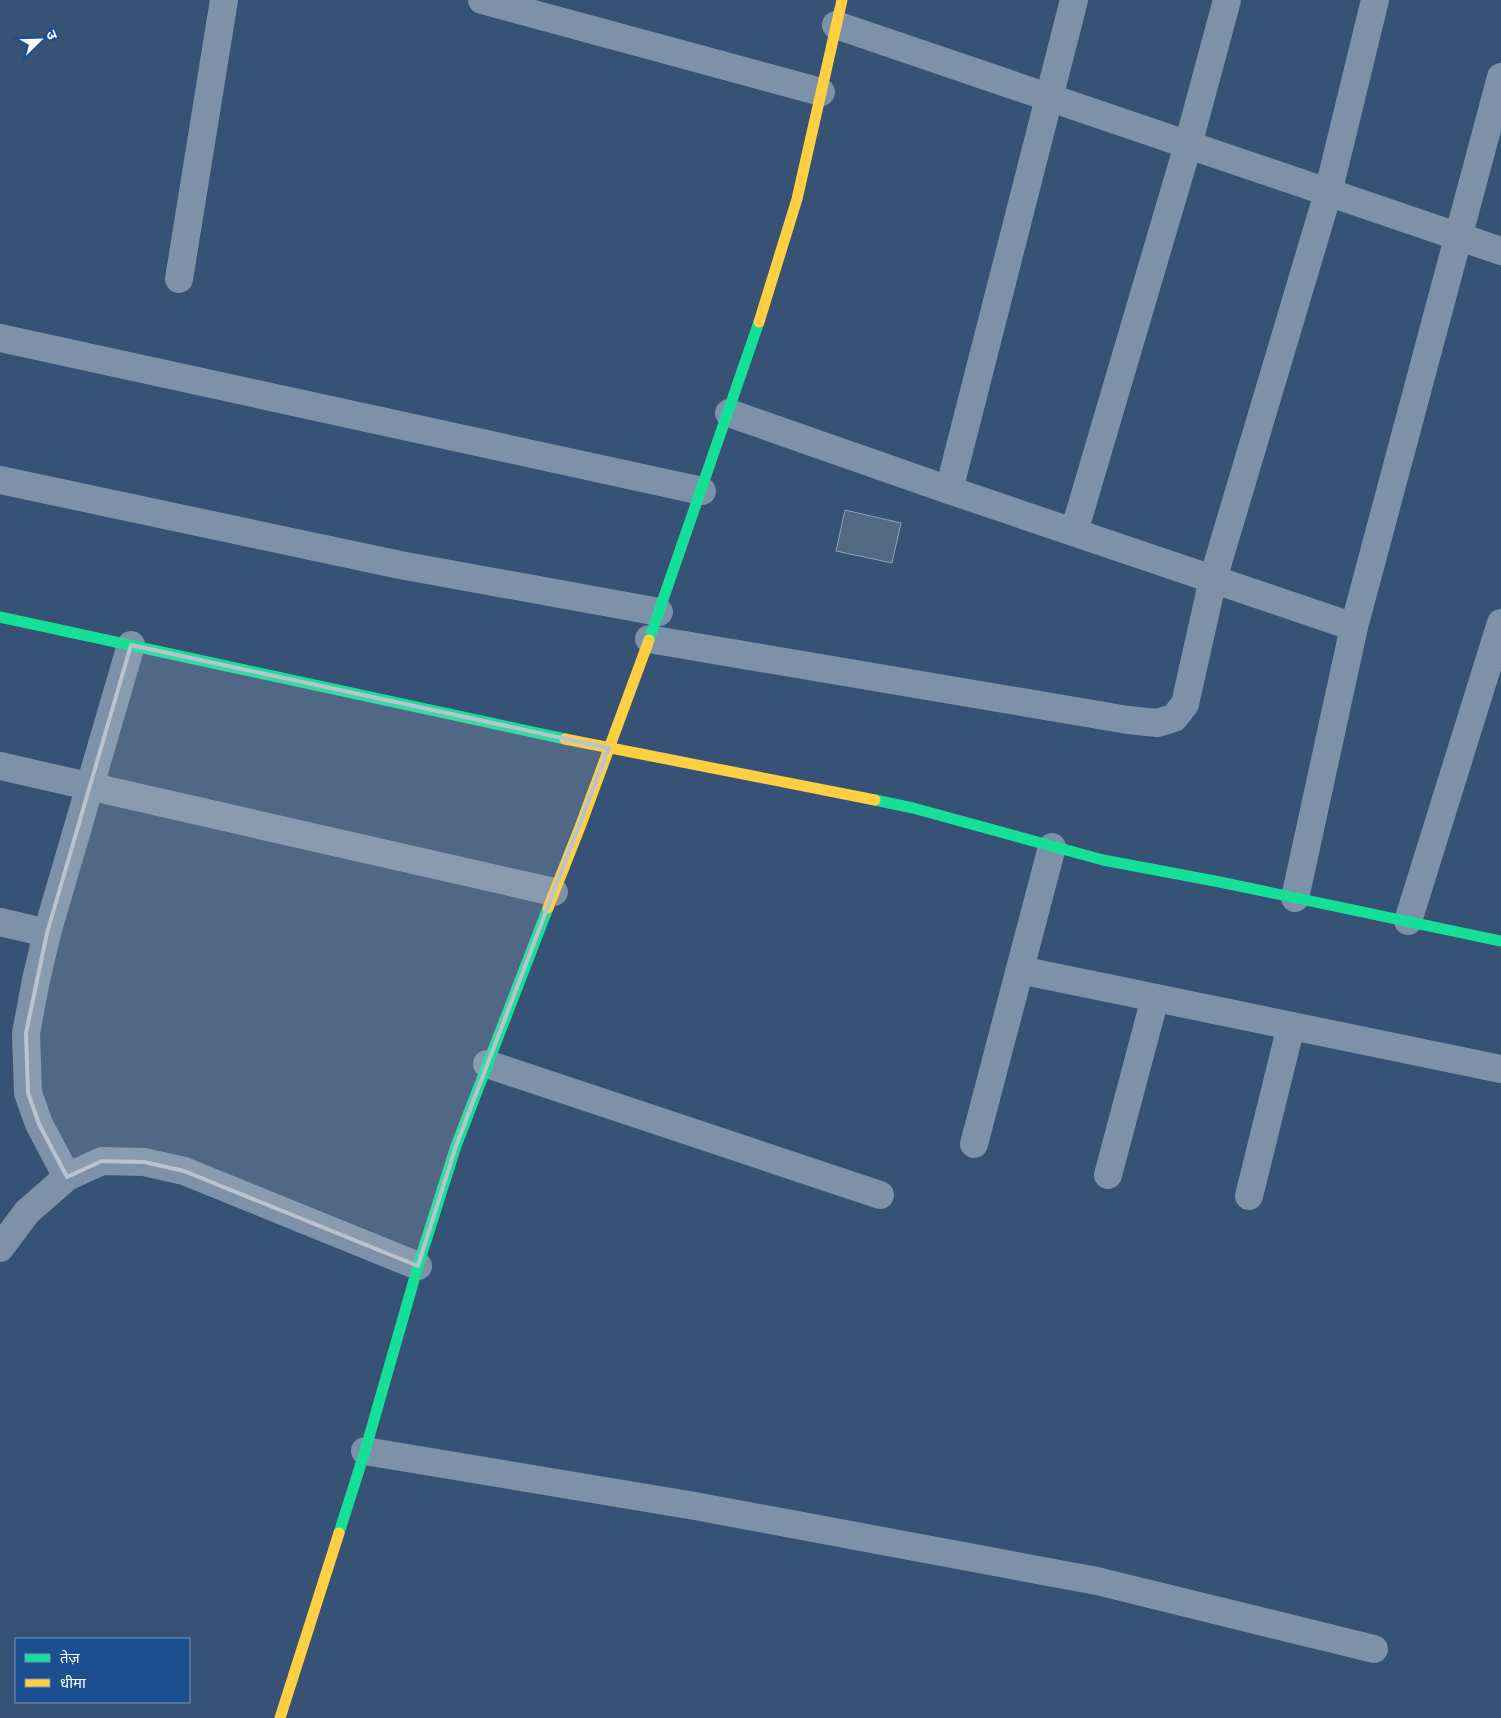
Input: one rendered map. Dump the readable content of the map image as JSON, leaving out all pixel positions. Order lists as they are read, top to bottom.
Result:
{
  "legend": ["तेज़", "धीमा"],
  "north": "top right"
}
